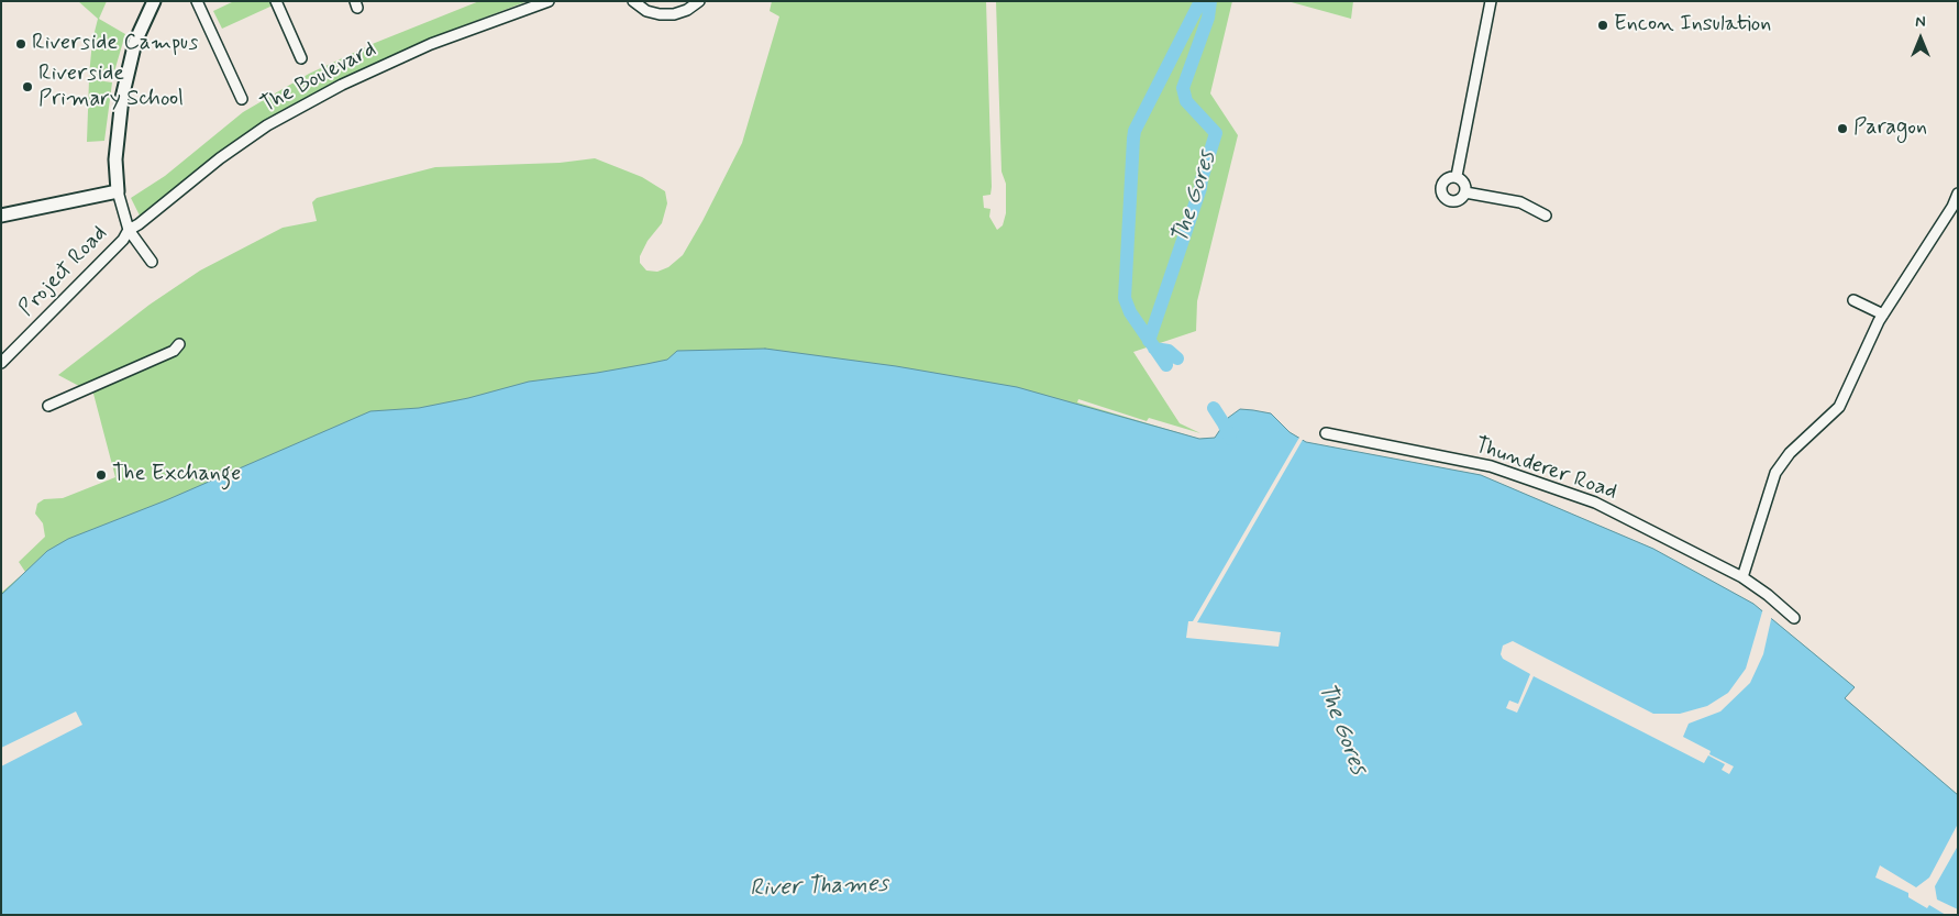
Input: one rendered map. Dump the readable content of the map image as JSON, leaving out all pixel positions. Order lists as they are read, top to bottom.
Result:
{
  "streets": {
    "street": ["The Boulevard", "Project Road", "Thunderer Road"]
  },
  "crossings": [
    ["The Boulevard", "Project Road"]
  ],
  "water": ["The Gores", "River Thames"],
  "places": [
    "Encon Insulation",
    "Riverside Campus",
    "Riverside Primary School",
    "Paragon",
    "The Exchange"
  ],
  "north": "top"
}
